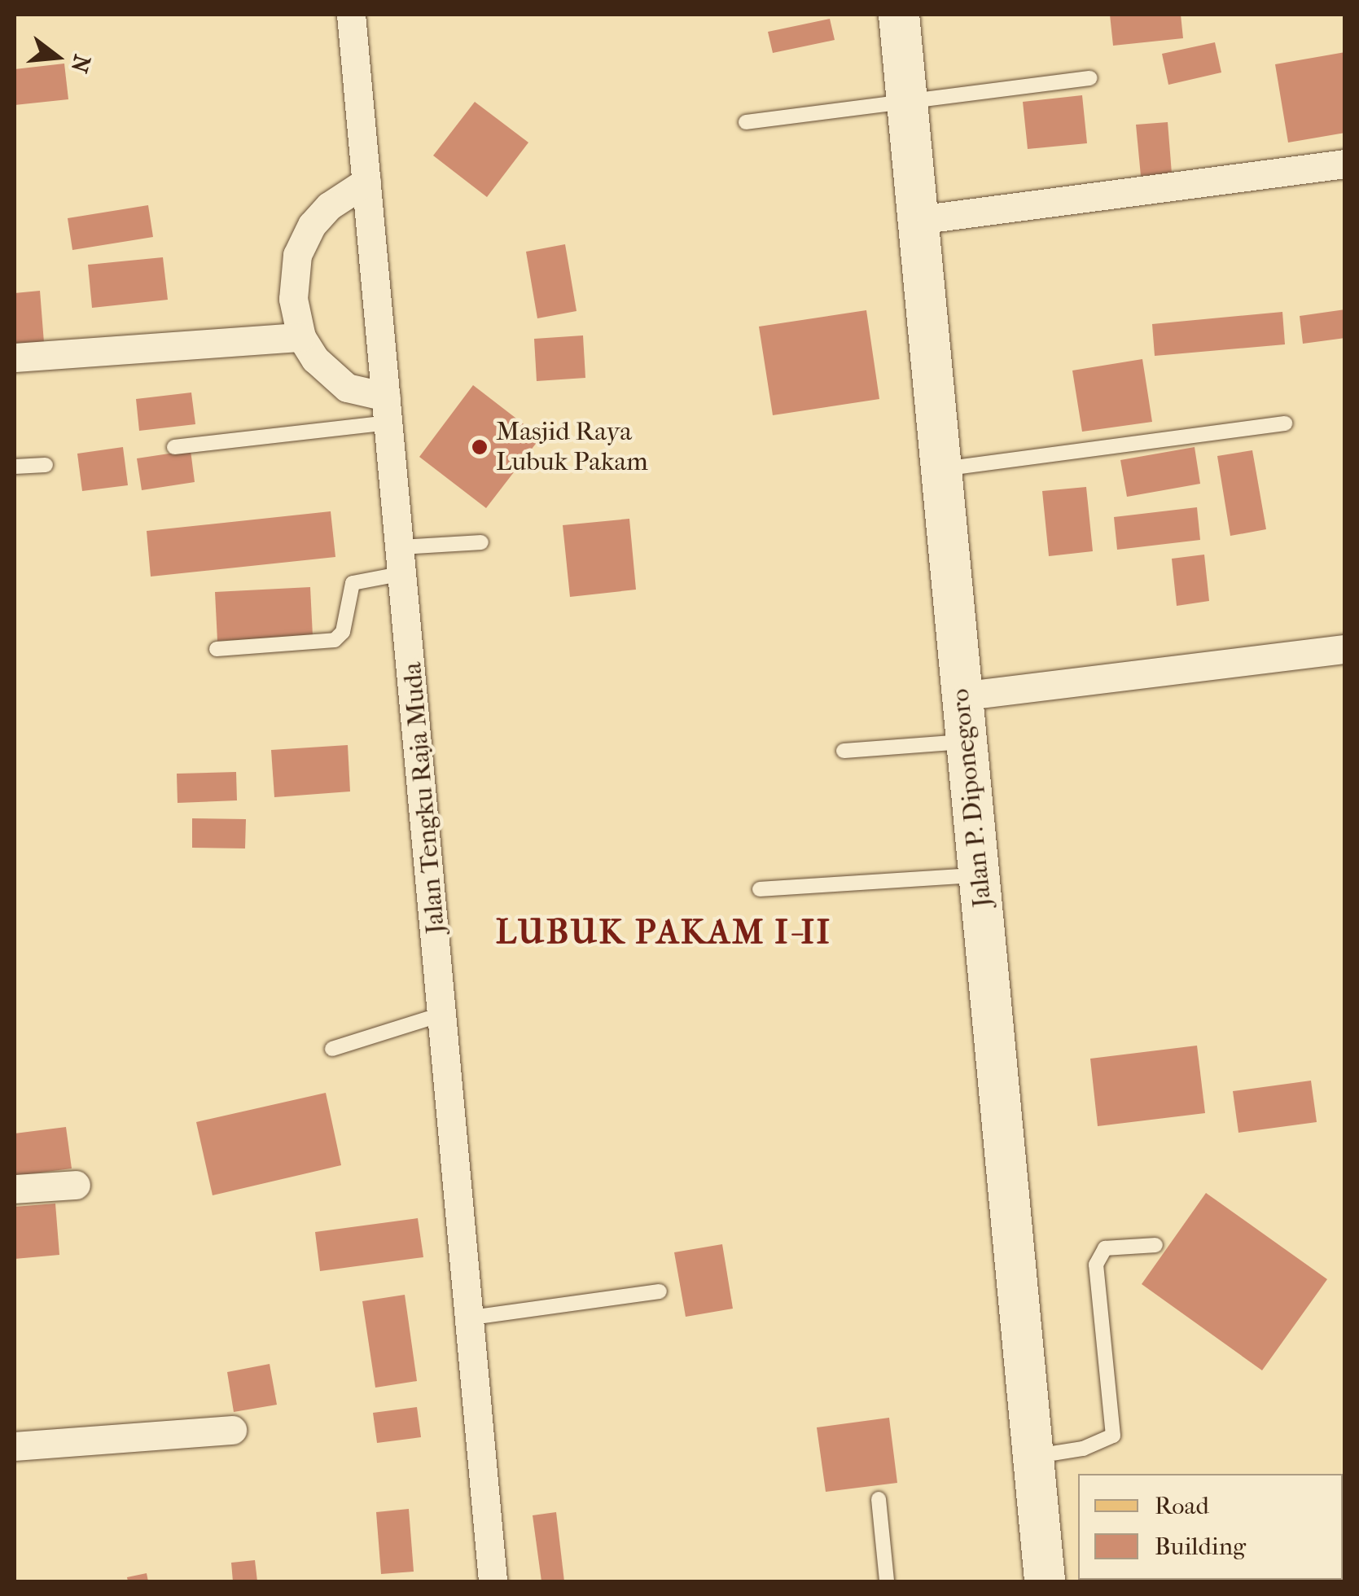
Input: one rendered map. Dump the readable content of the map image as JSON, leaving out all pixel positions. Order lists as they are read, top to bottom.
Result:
{
  "streets": {
    "main road": ["Jalan P. Diponegoro"],
    "street": ["Jalan Tengku Raja Muda"]
  },
  "districts": ["LUBUK PAKAM I-II"],
  "places": ["Masjid Raya Lubuk Pakam"],
  "legend": ["Road", "Building"],
  "north": "right"
}
